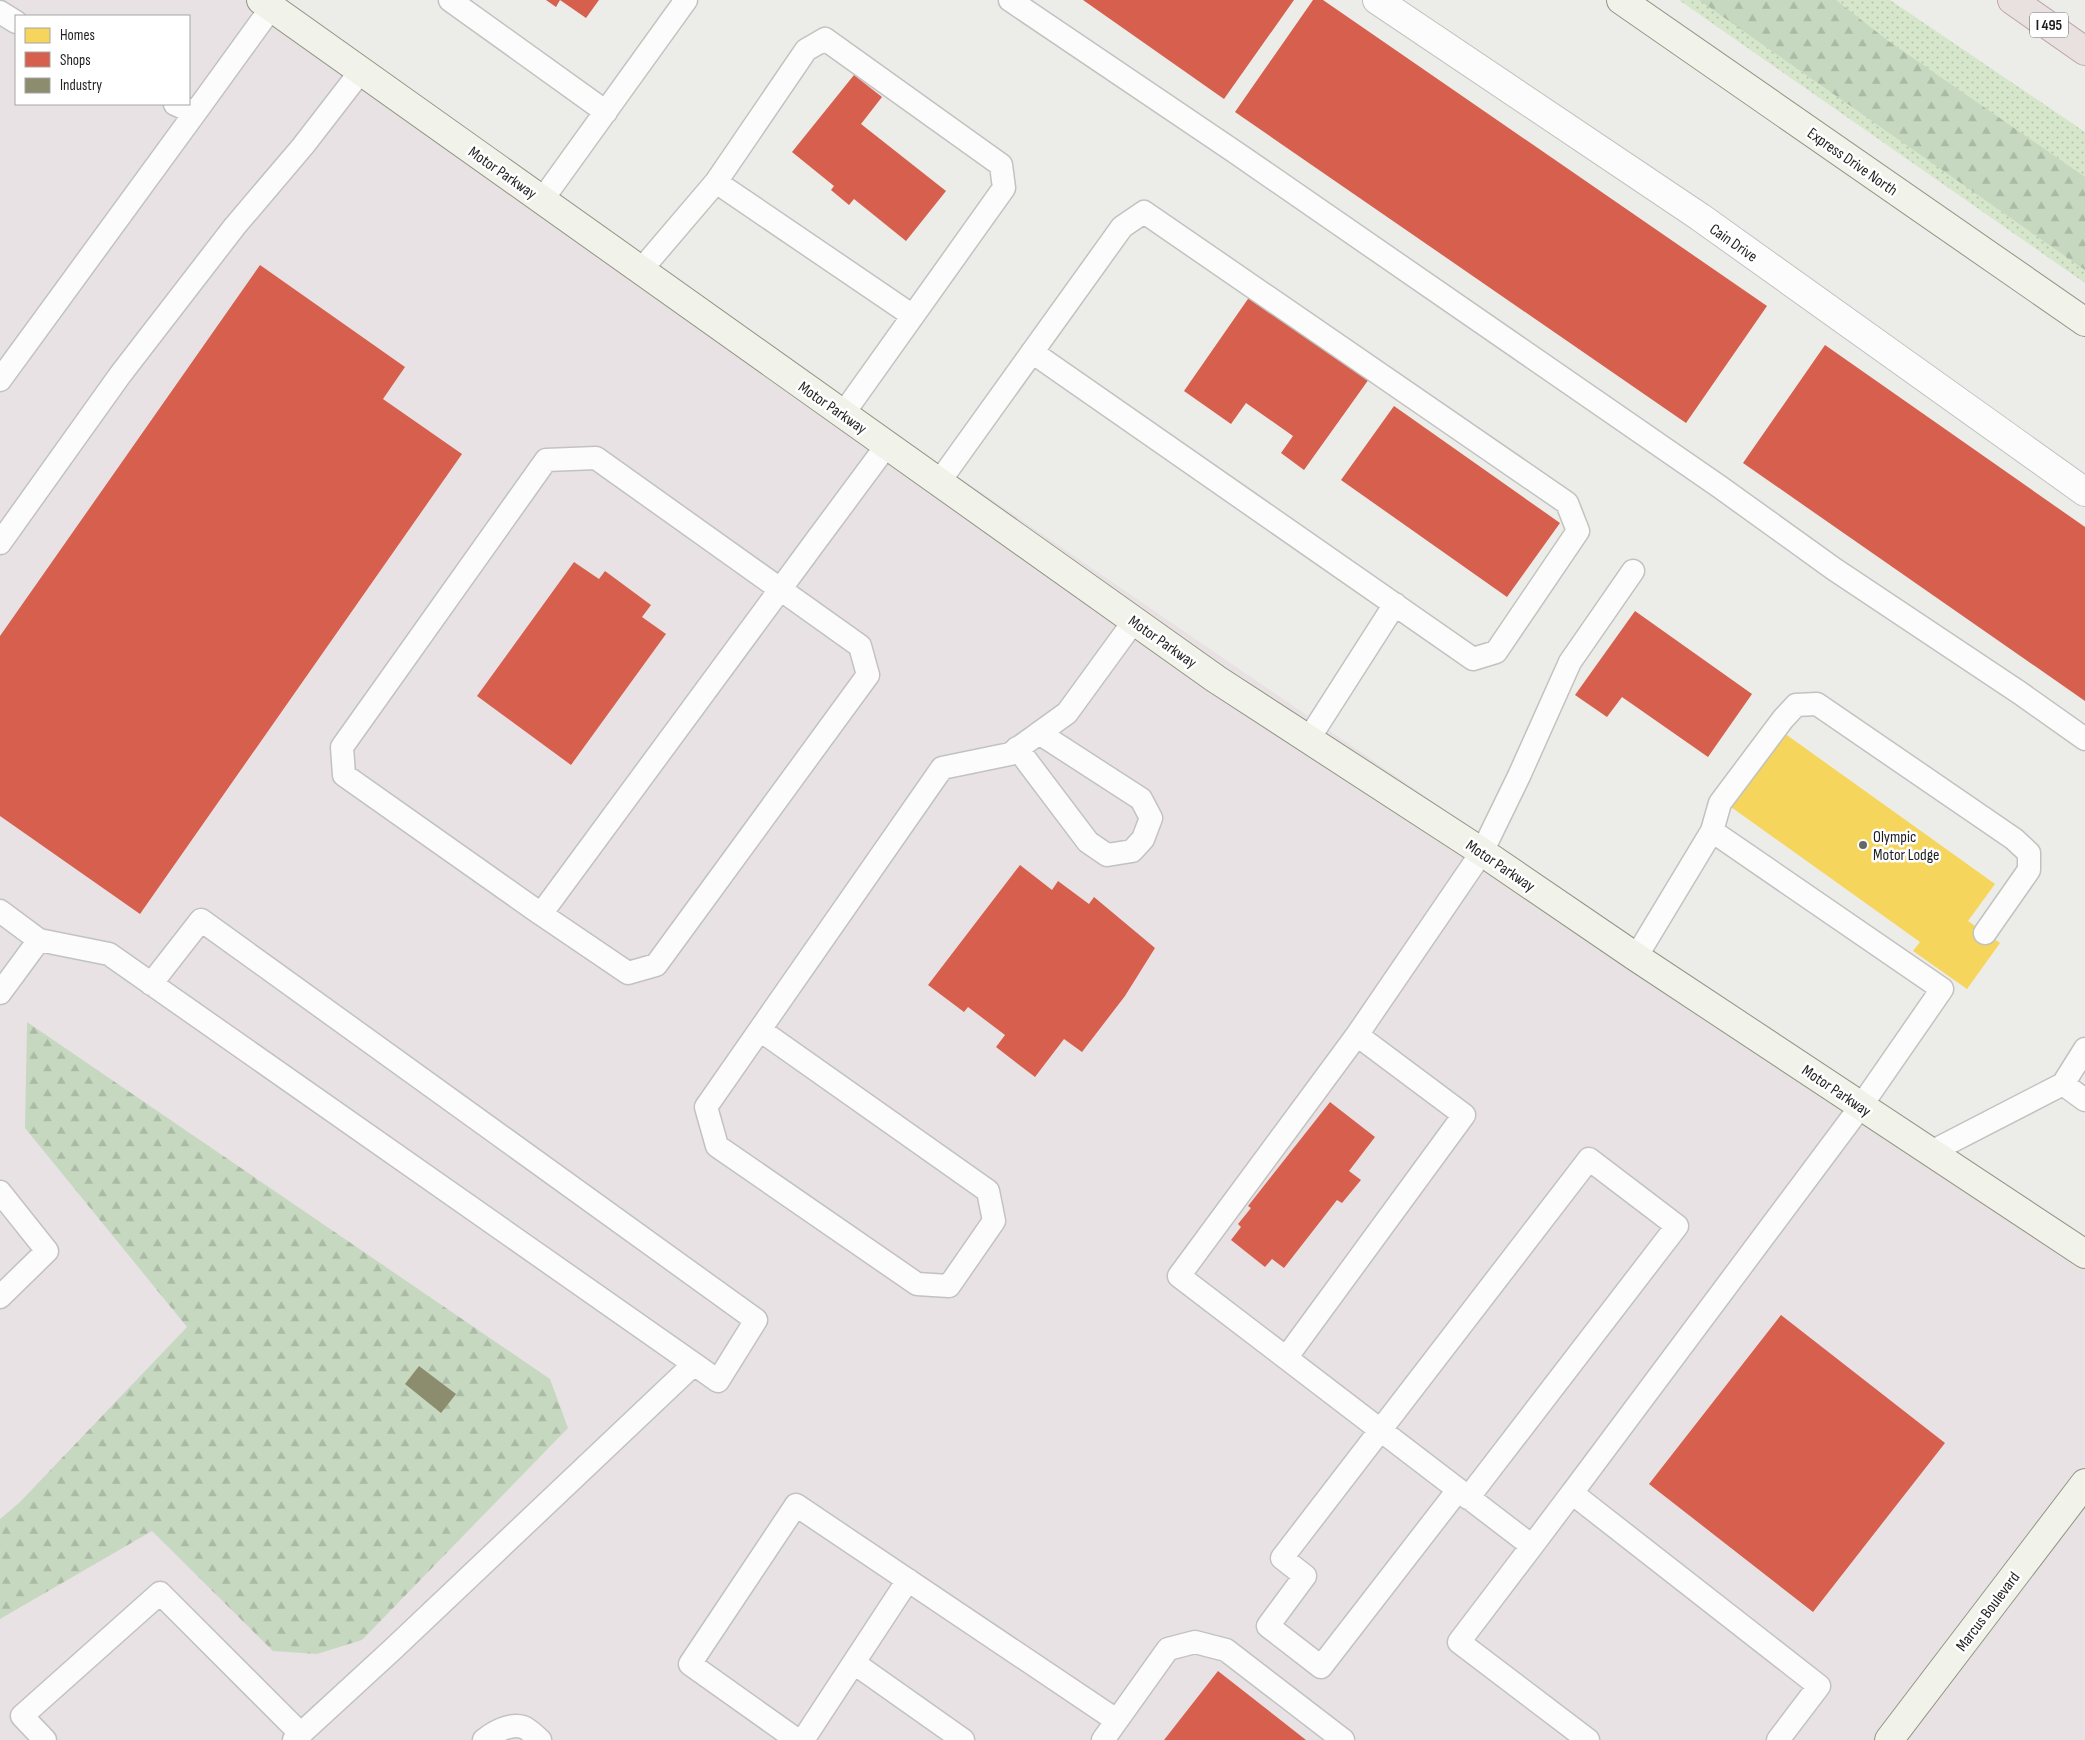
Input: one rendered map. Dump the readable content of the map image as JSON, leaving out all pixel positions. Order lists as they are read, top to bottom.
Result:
{
  "streets": {
    "highway": ["I 495"],
    "main road": ["Express Drive North", "Motor Parkway", "Marcus Boulevard"],
    "street": ["Cain Drive"]
  },
  "places": ["Olympic Motor Lodge"],
  "legend": ["Homes", "Shops", "Industry"]
}
